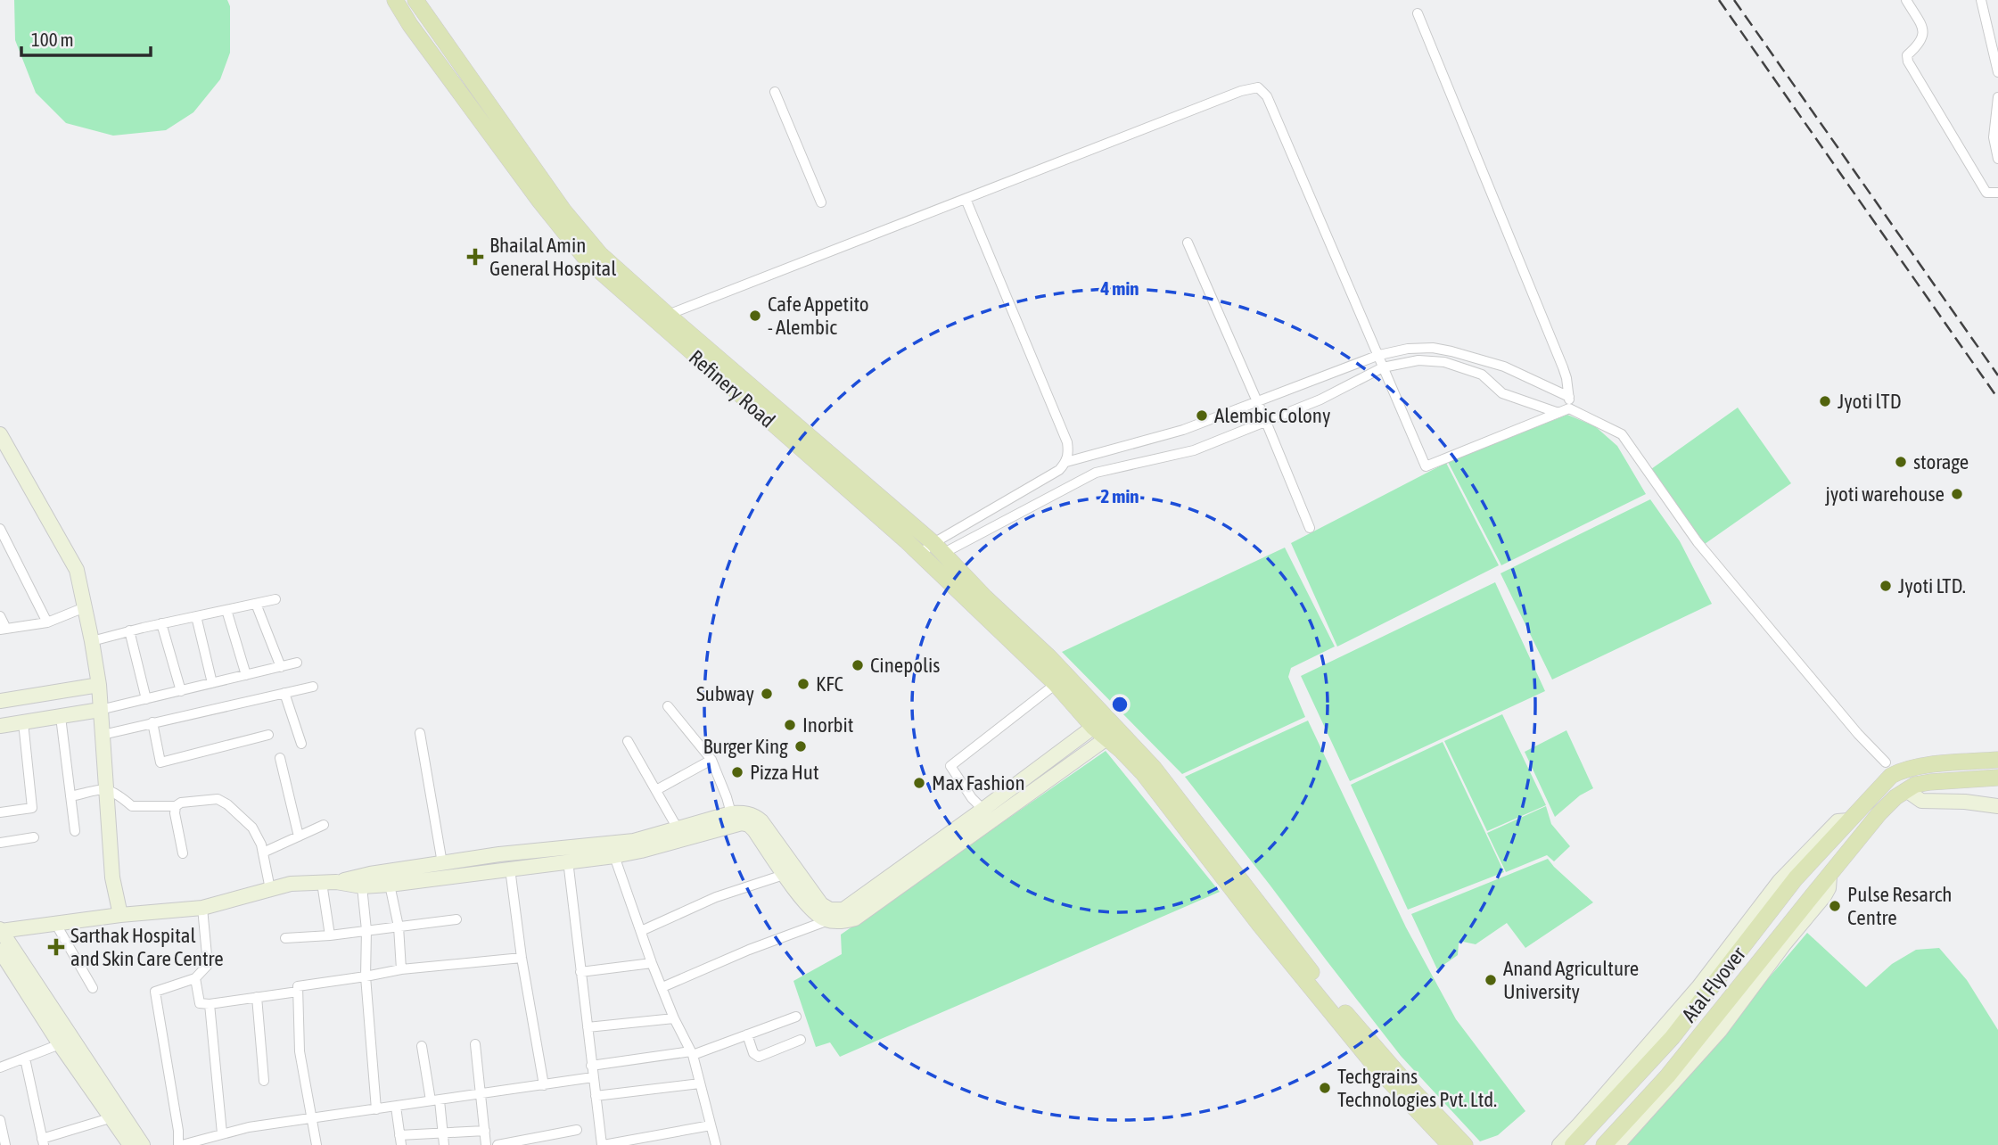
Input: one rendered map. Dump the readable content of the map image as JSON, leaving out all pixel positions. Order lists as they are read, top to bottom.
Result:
{
  "streets": {
    "main road": ["Refinery Road", "Atal Flyover"]
  },
  "places": {
    "health": ["Bhailal Amin General Hospital", "Sarthak Hospital and Skin Care Centre"],
    "other": [
      "Cafe Appetito - Alembic",
      "Jyoti lTD",
      "Alembic Colony",
      "storage",
      "jyoti warehouse",
      "Jyoti LTD.",
      "Cinepolis",
      "KFC",
      "Subway",
      "Inorbit",
      "Burger King",
      "Pizza Hut",
      "Max Fashion",
      "Pulse Resarch Centre",
      "Anand Agriculture University",
      "Techgrains Technologies Pvt. Ltd."
    ]
  },
  "scale_bar": "100 m",
  "rings": ["4 min", "2 min"]
}
